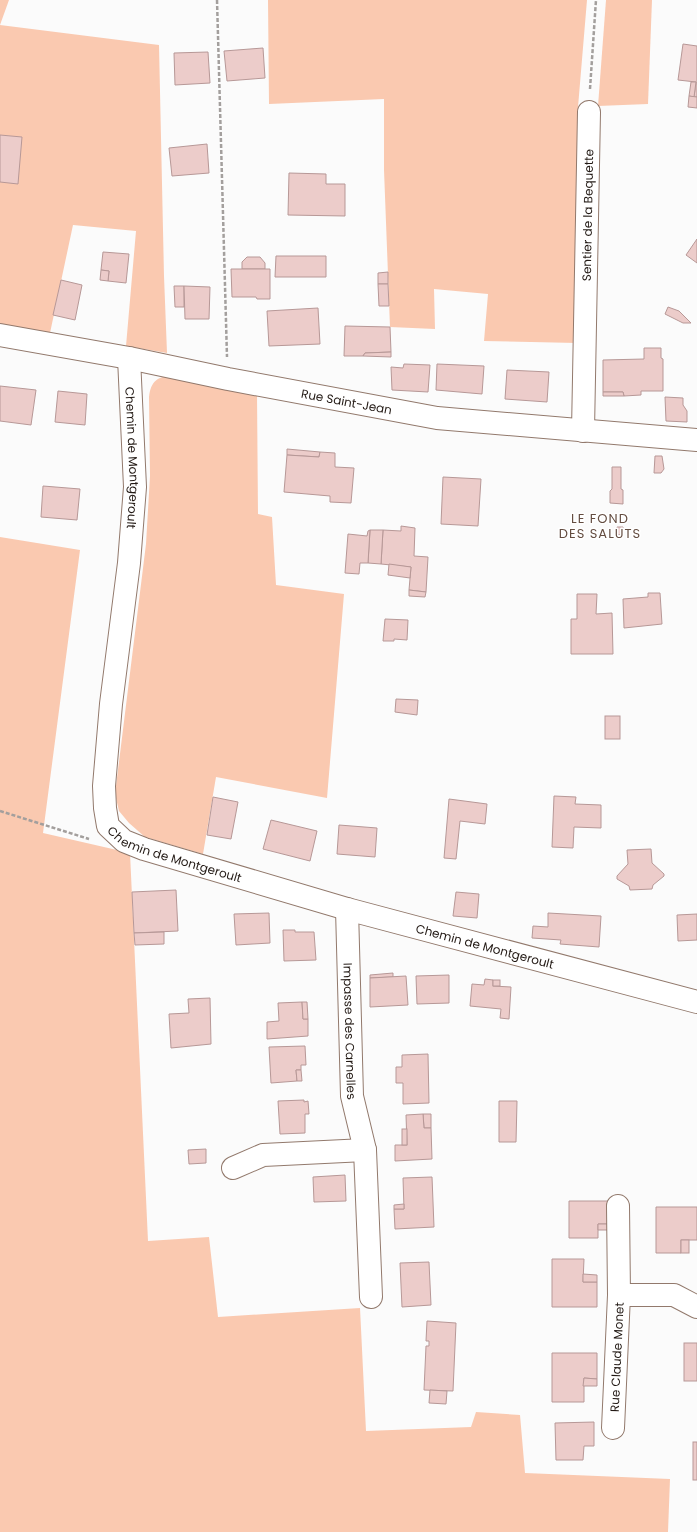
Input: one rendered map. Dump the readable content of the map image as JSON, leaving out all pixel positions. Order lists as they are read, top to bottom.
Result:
{
  "streets": {
    "street": [
      "Sentier de la Bequette",
      "Rue Saint-Jean",
      "Chemin de Montgeroult",
      "Impasse des Carnelles",
      "Rue Claude Monet"
    ]
  },
  "crossings": [
    ["Sentier de la Bequette", "Rue Saint-Jean"],
    ["Rue Saint-Jean", "Chemin de Montgeroult"],
    ["Chemin de Montgeroult", "Impasse des Carnelles"]
  ],
  "districts": ["LE FOND DES SALUTS"]
}
